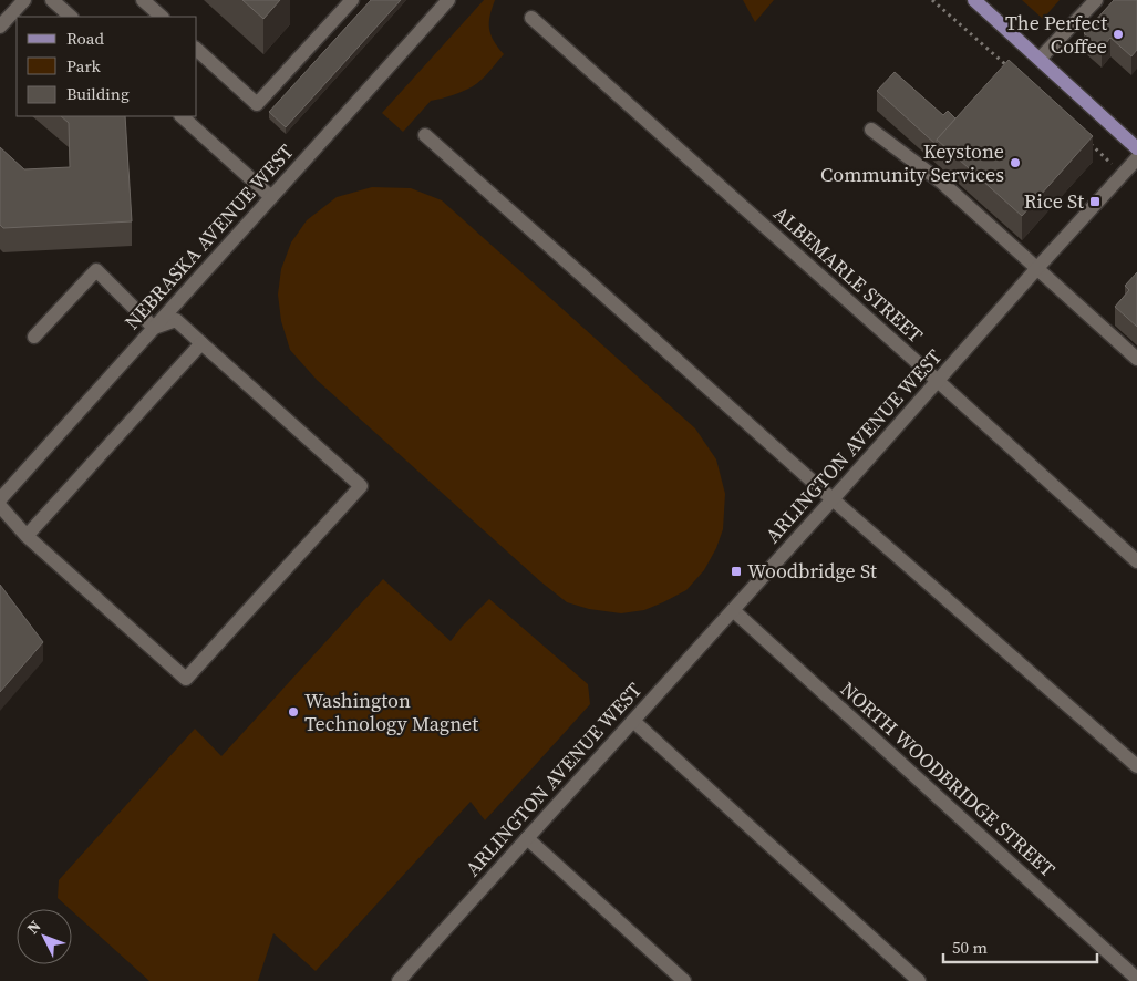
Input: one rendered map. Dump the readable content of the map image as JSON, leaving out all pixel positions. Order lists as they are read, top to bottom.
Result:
{
  "streets": {
    "street": [
      "NEBRASKA AVENUE WEST",
      "ALBEMARLE STREET",
      "ARLINGTON AVENUE WEST",
      "NORTH WOODBRIDGE STREET"
    ]
  },
  "crossings": [
    ["ALBEMARLE STREET", "ARLINGTON AVENUE WEST"],
    ["ARLINGTON AVENUE WEST", "NORTH WOODBRIDGE STREET"]
  ],
  "places": {
    "other": ["The Perfect Coffee", "Keystone Community Services", "Washington Technology Magnet"],
    "transit": ["Rice St", "Woodbridge St"]
  },
  "legend": ["Road", "Park", "Building"],
  "scale_bar": "50 m",
  "north": "top left"
}
